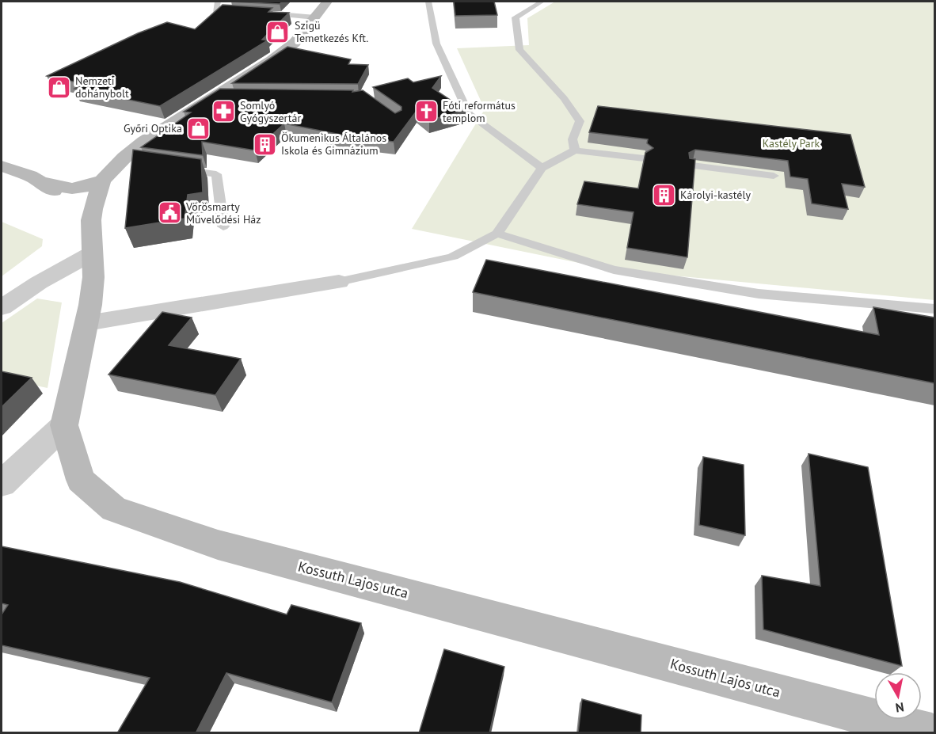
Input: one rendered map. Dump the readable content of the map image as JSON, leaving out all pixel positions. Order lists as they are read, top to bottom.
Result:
{
  "streets": {
    "main road": ["Kossuth Lajos utca"]
  },
  "parks": ["Kastély Park"],
  "places": {
    "shop": ["Szigü Temetkezés Kft.", "Nemzeti dohánybolt", "Győri Optika"],
    "pharmacy": ["Somlyó Gyógyszertár"],
    "church": ["Fóti református templom"],
    "building": ["Ökumenikus Általános Iskola és Gimnázium", "Károlyi-kastély"],
    "public building": ["Vörösmarty Művelődési Ház"]
  },
  "north": "bottom"
}
